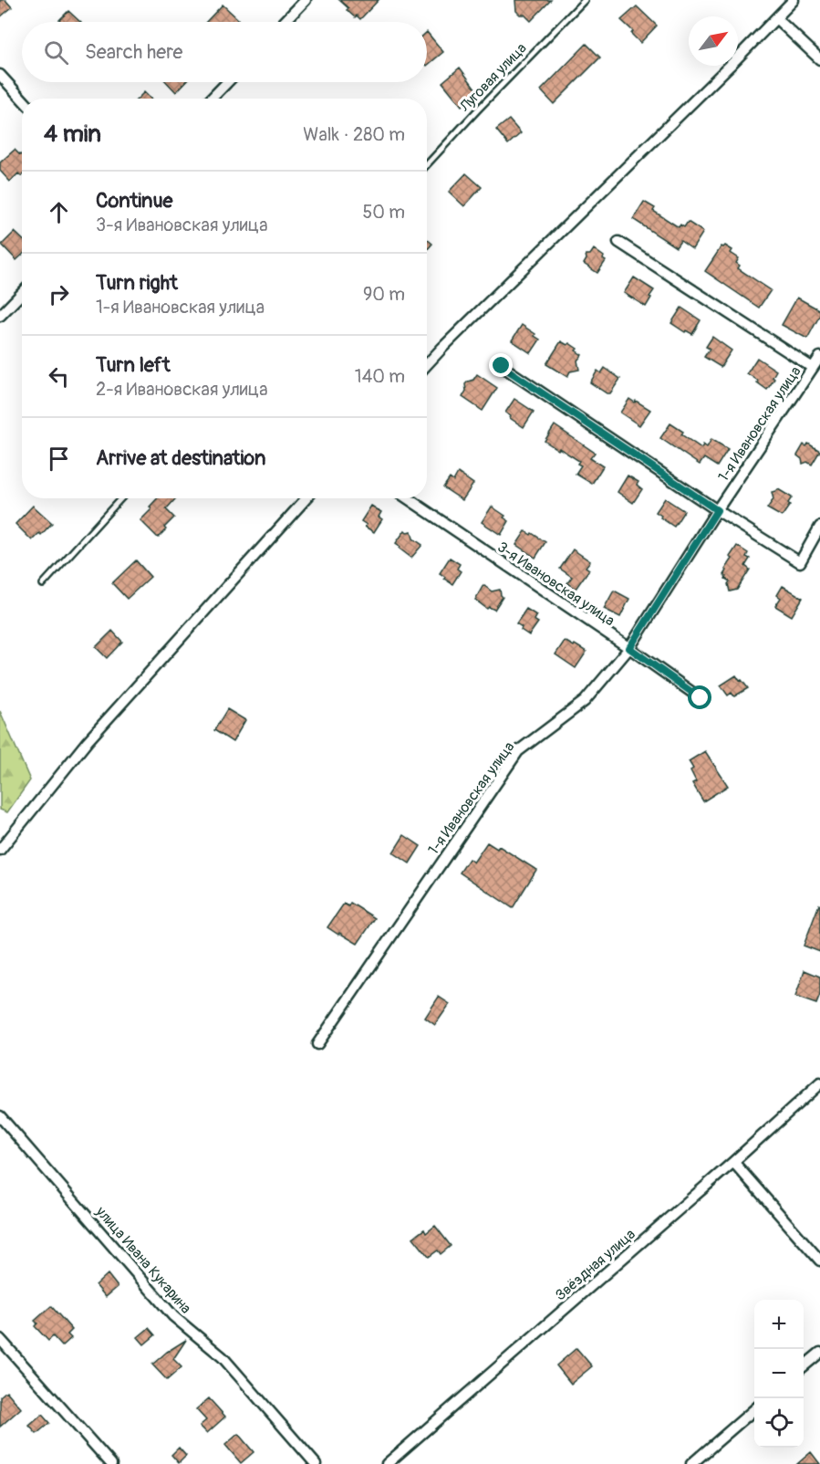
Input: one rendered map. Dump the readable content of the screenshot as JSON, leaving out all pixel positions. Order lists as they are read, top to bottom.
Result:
{
  "streets": {
    "street": [
      "1-я Ивановская улица",
      "3-я Ивановская улица",
      "улица Ивана Кукарина",
      "Звёздная улица"
    ],
    "lane": ["Луговая улица"]
  },
  "crossings": [
    ["1-я Ивановская улица", "3-я Ивановская улица"]
  ],
  "north": "top right",
  "page": {
    "search": "Search here",
    "heading": ["4 min", "Walk · 280 m"],
    "list": [
      ["Continue", "3-я Ивановская улица", "50 m"],
      ["Turn right", "1-я Ивановская улица", "90 m"],
      ["Turn left", "2-я Ивановская улица", "140 m"],
      "Arrive at destination"
    ],
    "map_buttons": ["+", "−"]
  }
}
